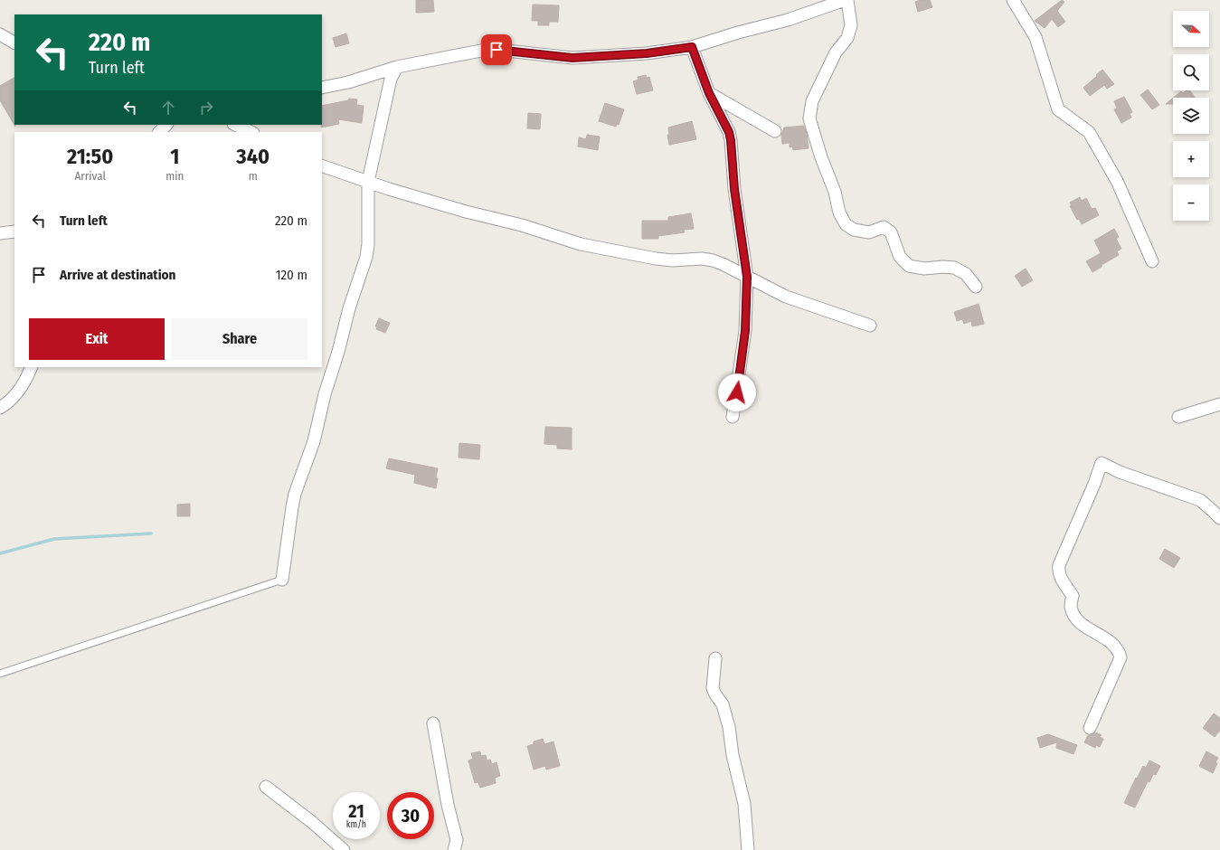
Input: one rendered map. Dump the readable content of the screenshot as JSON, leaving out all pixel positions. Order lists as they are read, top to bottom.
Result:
{
  "north": "right",
  "page": {
    "map_buttons": ["+", "−"],
    "turn": ["220 m", "Turn left"],
    "eta": [
      "21:50",
      "Arrival",
      "1",
      "min",
      "340",
      "m"
    ],
    "list": [
      {
        "name": "Turn left",
        "value": "220 m"
      },
      {
        "name": "Arrive at destination",
        "value": "120 m"
      }
    ],
    "buttons": ["Exit", "Share"],
    "speed": "21 km/h",
    "limit": "30"
  }
}
